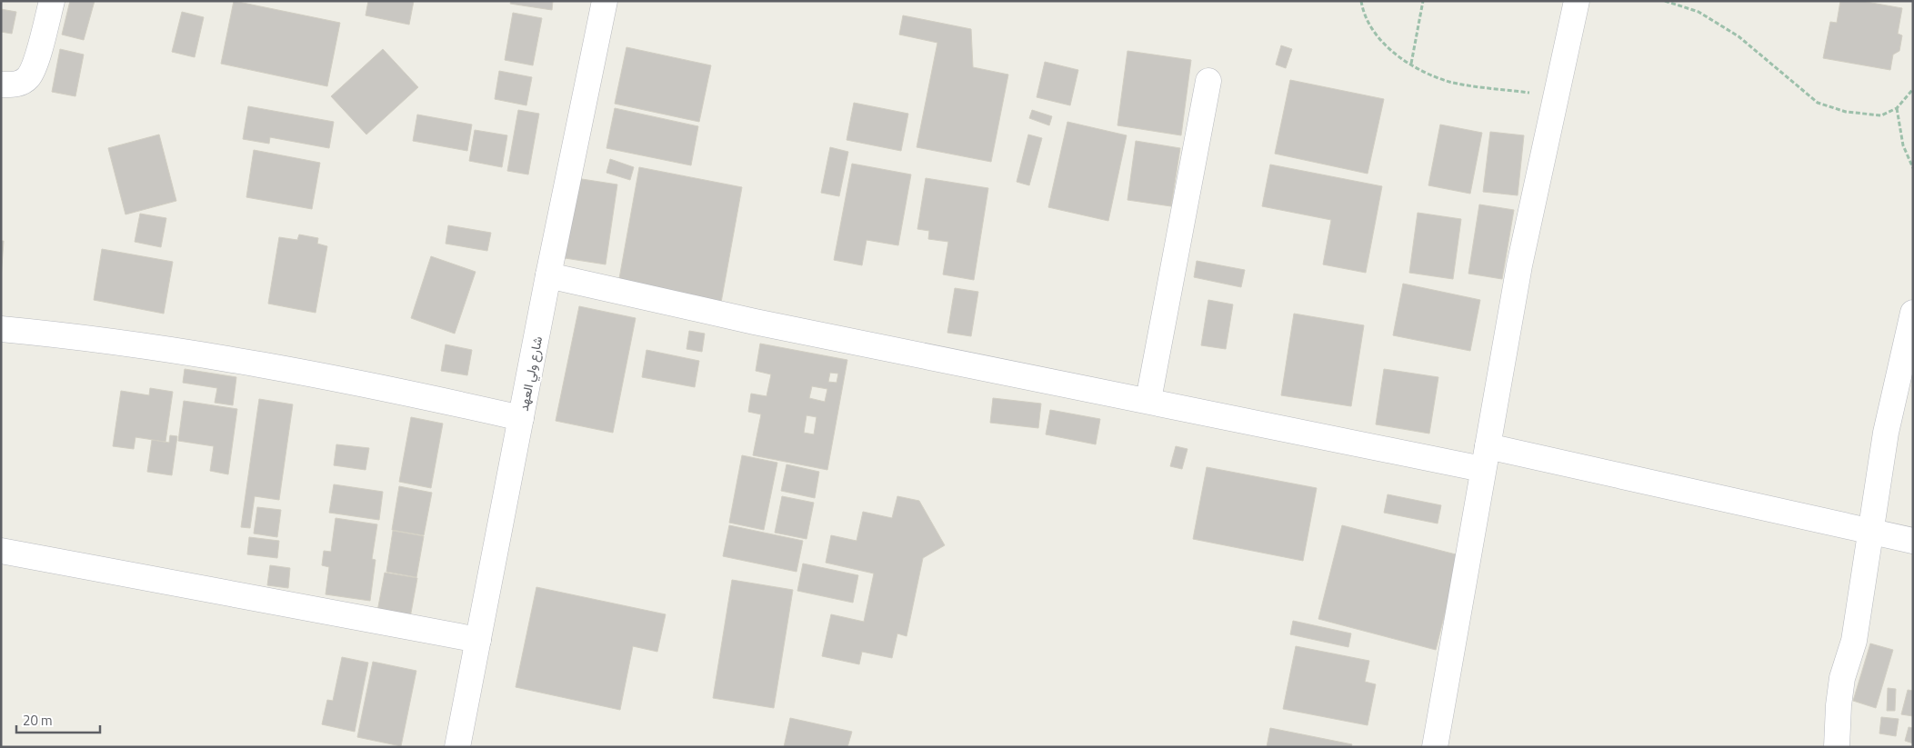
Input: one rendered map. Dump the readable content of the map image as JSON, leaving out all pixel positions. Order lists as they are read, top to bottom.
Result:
{
  "streets": {
    "street": ["شارع ولي العهد"]
  },
  "scale_bar": "20 m"
}
